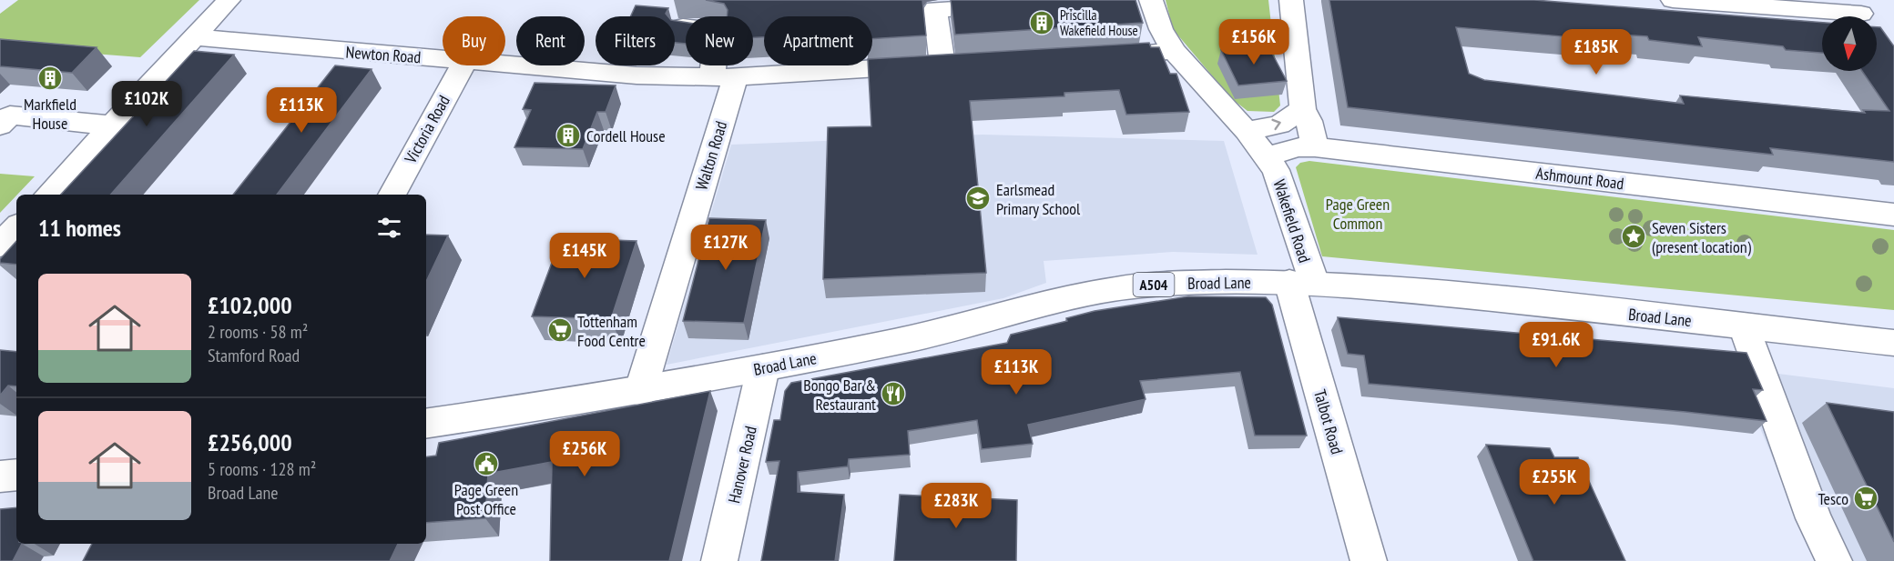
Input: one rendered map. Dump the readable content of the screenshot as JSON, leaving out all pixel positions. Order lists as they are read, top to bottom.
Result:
{
  "streets": {
    "street": [
      "Newton Road",
      "Victoria Road",
      "Walton Road",
      "Ashmount Road",
      "Wakefield Road",
      "Broad Lane",
      "A504",
      "Talbot Road",
      "Hanover Road"
    ]
  },
  "crossings": [
    ["Newton Road", "Walton Road"],
    ["Walton Road", "Broad Lane"],
    ["Ashmount Road", "Wakefield Road"],
    ["Wakefield Road", "Broad Lane"],
    ["Wakefield Road", "Talbot Road"],
    ["Broad Lane", "Talbot Road"],
    ["Broad Lane", "Hanover Road"]
  ],
  "parks": ["Page Green Common"],
  "places": {
    "building": ["Priscilla Wakefield House", "Markfield House", "Cordell House"],
    "school or university": ["Earlsmead Primary School"],
    "place": ["Seven Sisters (present location)"],
    "supermarket": ["Tottenham Food Centre", "Tesco"],
    "restaurant": ["Bongo Bar & Restaurant"],
    "public building": ["Page Green Post Office"]
  },
  "north": "bottom",
  "page": {
    "chip": [
      "Buy",
      "Rent",
      "Filters",
      "New",
      "Apartment"
    ],
    "price": [
      "£156K",
      "£185K",
      "£102K",
      "£113K",
      "£127K",
      "£145K",
      "£91.6K",
      "£113K",
      "£256K",
      "£255K",
      "£283K"
    ],
    "heading": "11 homes",
    "list": [
      {
        "name": "£102,000",
        "note": "2 rooms · 58 m² · Stamford Road"
      },
      {
        "name": "£256,000",
        "note": "5 rooms · 128 m² · Broad Lane"
      }
    ]
  }
}
